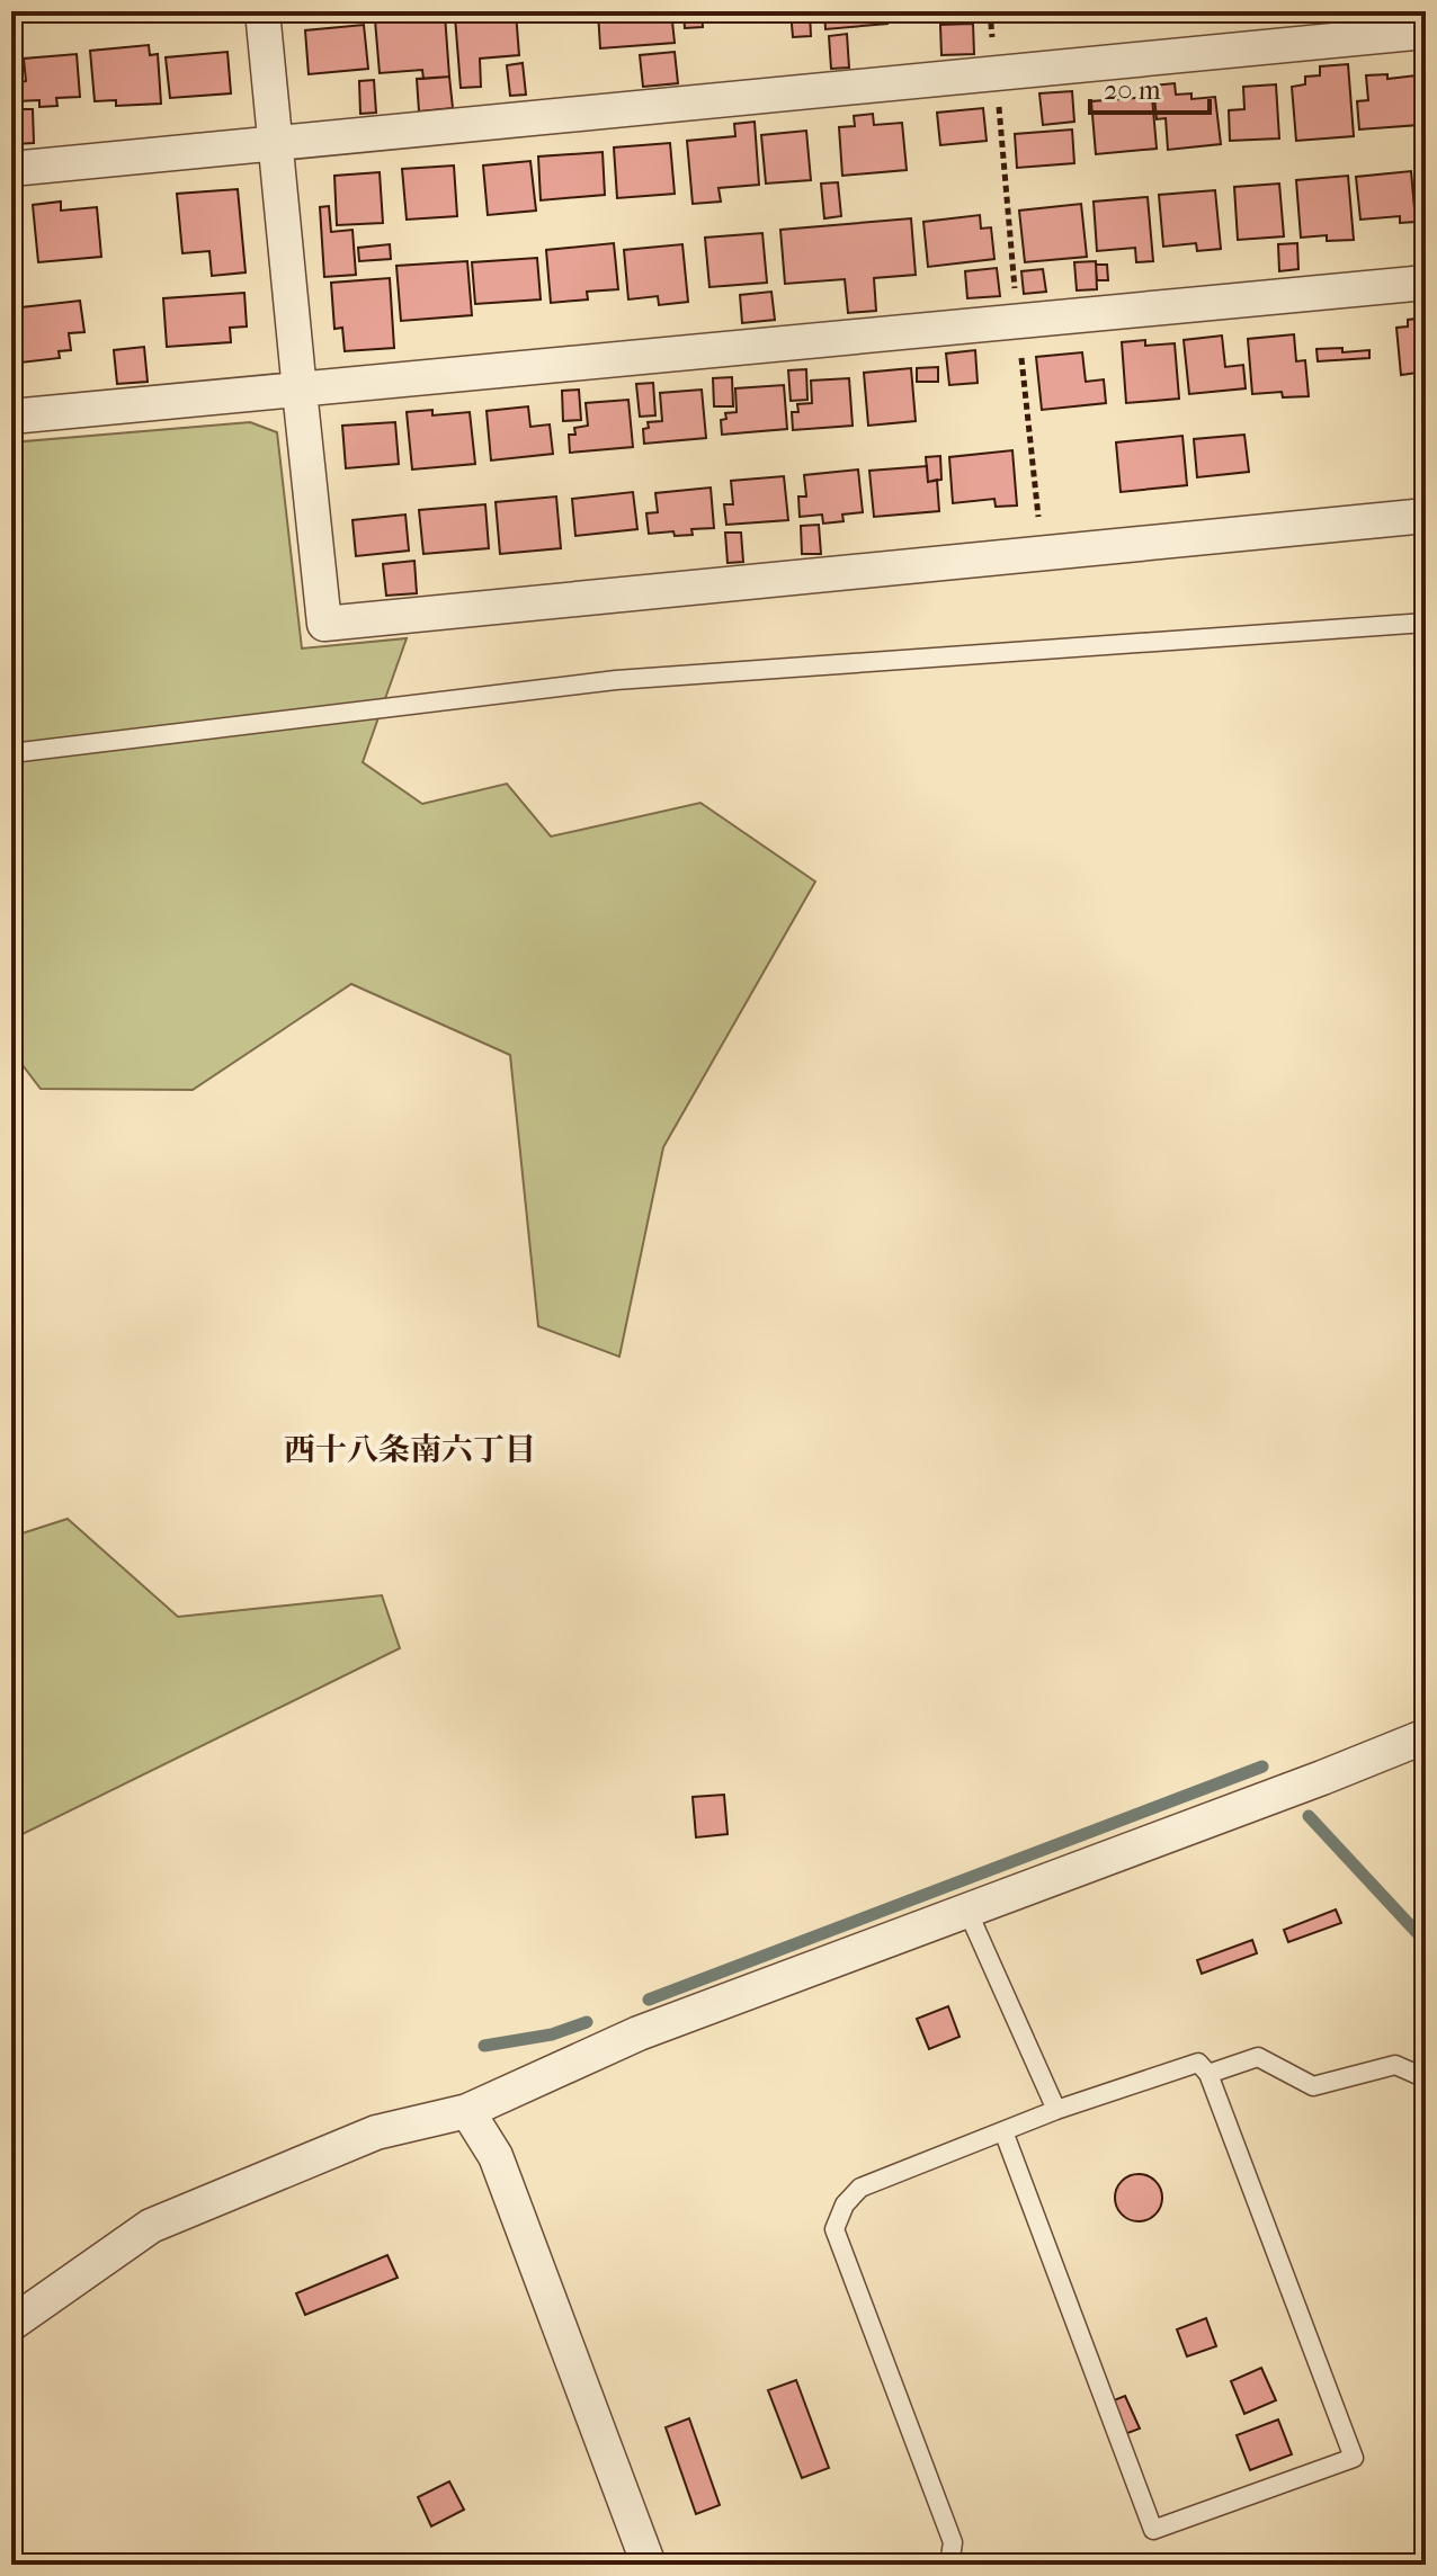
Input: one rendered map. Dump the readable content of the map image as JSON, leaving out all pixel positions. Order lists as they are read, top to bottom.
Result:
{
  "districts": ["西十八条南六丁目"],
  "scale_bar": "20 m"
}
